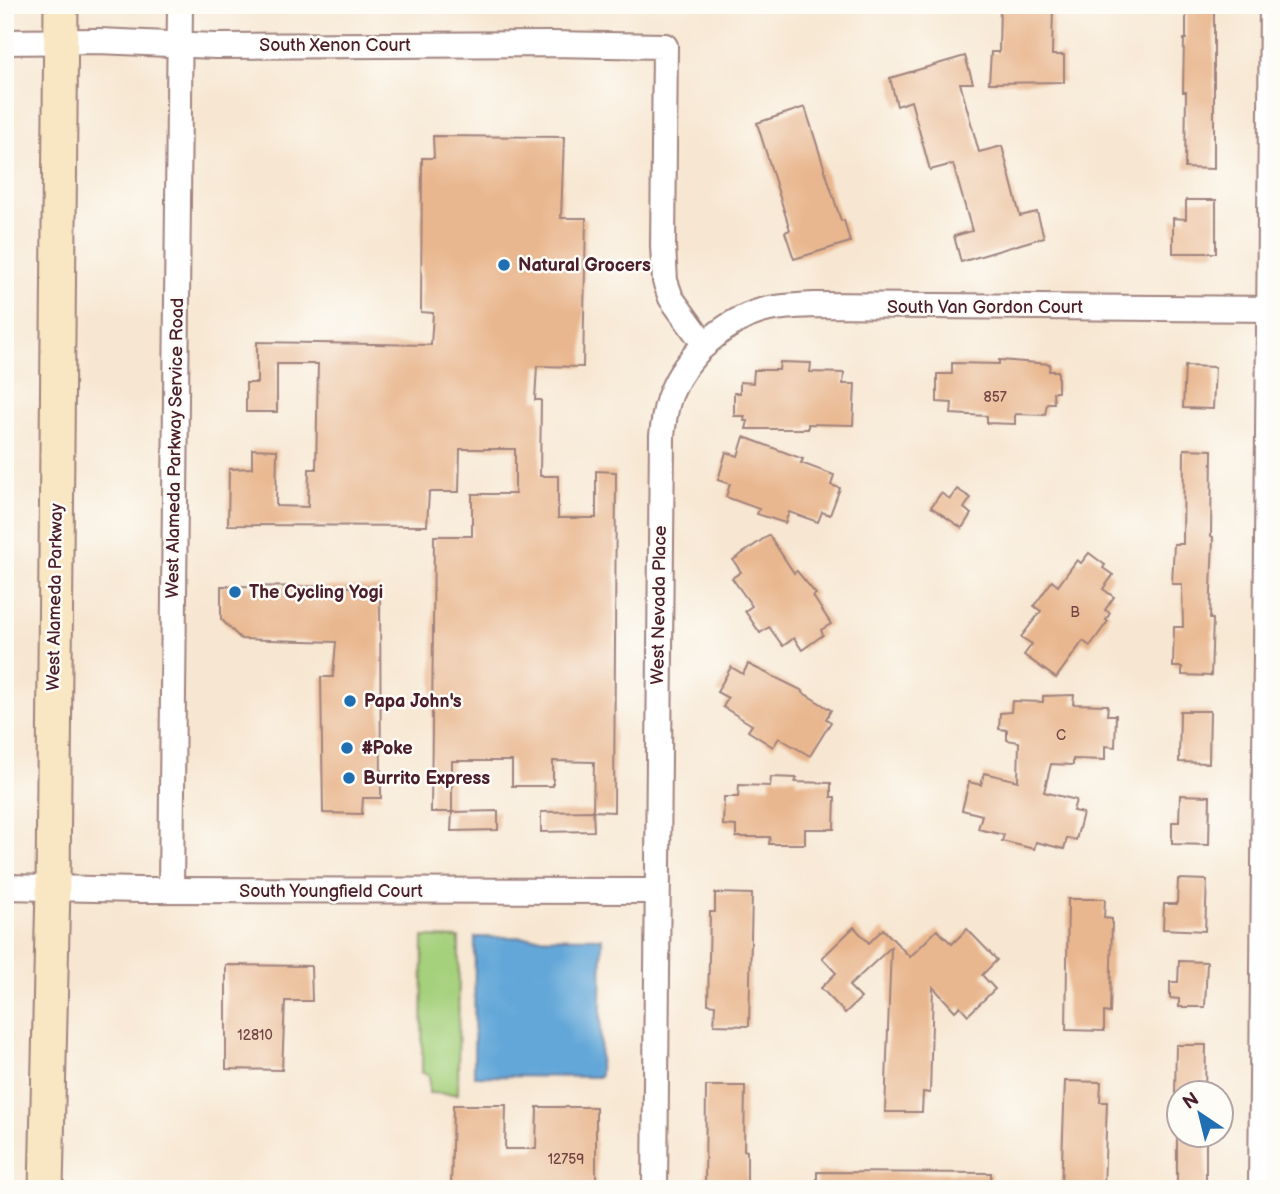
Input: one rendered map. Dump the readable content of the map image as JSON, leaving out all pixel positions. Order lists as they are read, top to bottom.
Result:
{
  "streets": {
    "main road": ["West Alameda Parkway"],
    "street": [
      "South Xenon Court",
      "South Van Gordon Court",
      "West Alameda Parkway Service Road",
      "West Nevada Place",
      "South Youngfield Court"
    ]
  },
  "crossings": [
    ["South Xenon Court", "South Van Gordon Court"],
    ["South Xenon Court", "West Alameda Parkway Service Road"],
    ["South Xenon Court", "West Alameda Parkway"],
    ["South Xenon Court", "West Nevada Place"],
    ["South Van Gordon Court", "West Nevada Place"],
    ["West Alameda Parkway Service Road", "South Youngfield Court"],
    ["West Alameda Parkway", "South Youngfield Court"],
    ["West Nevada Place", "South Youngfield Court"]
  ],
  "places": [
    "Natural Grocers",
    "The Cycling Yogi",
    "Papa John's",
    "#Poke",
    "Burrito Express"
  ],
  "house_numbers": [
    "857",
    "B",
    "C",
    "12810",
    "12759"
  ],
  "north": "top left"
}
